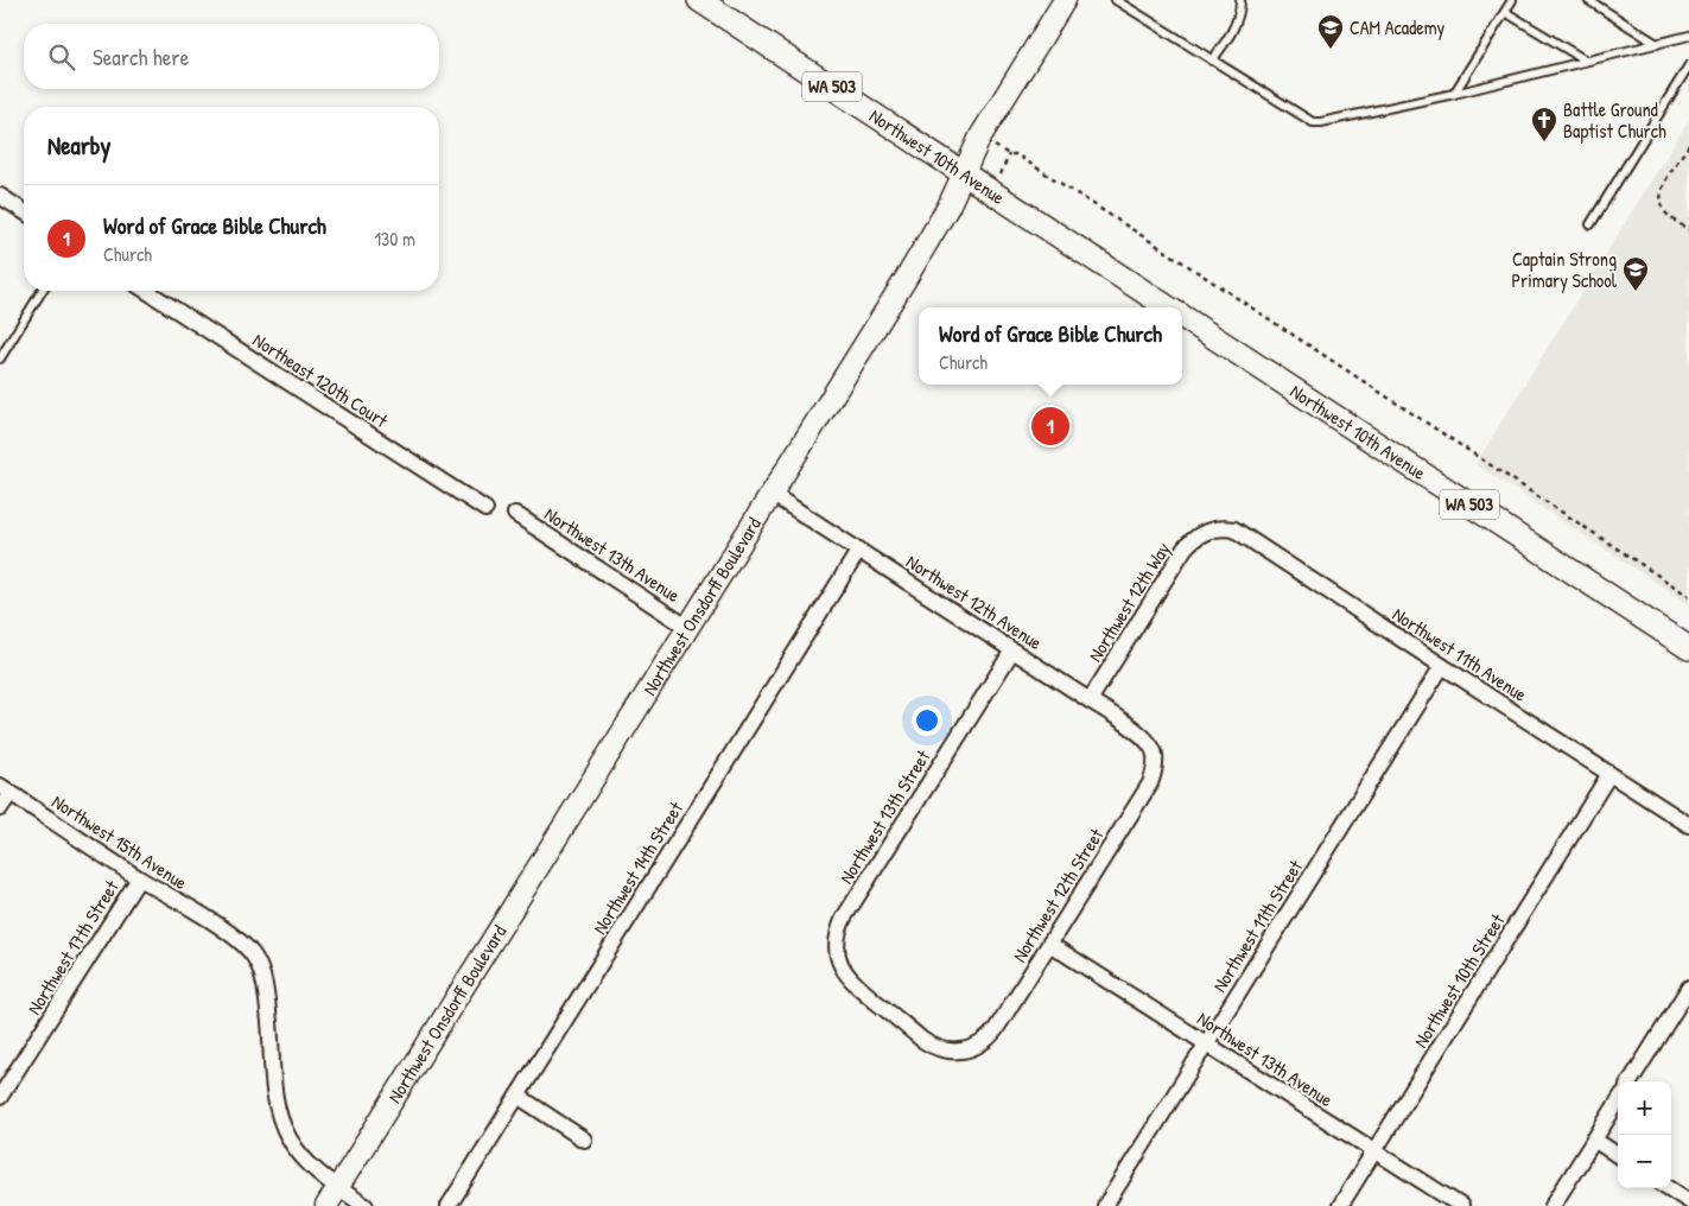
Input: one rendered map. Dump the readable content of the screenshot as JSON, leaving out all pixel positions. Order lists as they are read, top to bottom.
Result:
{
  "streets": {
    "main road": ["WA 503", "Northwest 10th Avenue"],
    "street": [
      "Northeast 120th Court",
      "Northwest 13th Avenue",
      "Northwest 12th Avenue",
      "Northwest 12th Way",
      "Northwest Onsdorff Boulevard",
      "Northwest 11th Avenue",
      "Northwest 13th Street",
      "Northwest 15th Avenue",
      "Northwest 14th Street",
      "Northwest 12th Street",
      "Northwest 11th Street",
      "Northwest 17th Street",
      "Northwest 10th Street"
    ]
  },
  "crossings": [
    ["Northwest 10th Avenue", "Northwest Onsdorff Boulevard"],
    ["Northwest 13th Avenue", "Northwest Onsdorff Boulevard"],
    ["Northwest 13th Avenue", "Northwest 12th Street"],
    ["Northwest 13th Avenue", "Northwest 11th Street"],
    ["Northwest 13th Avenue", "Northwest 10th Street"],
    ["Northwest 12th Avenue", "Northwest 12th Way"],
    ["Northwest 12th Avenue", "Northwest Onsdorff Boulevard"],
    ["Northwest 12th Avenue", "Northwest 13th Street"],
    ["Northwest 12th Avenue", "Northwest 14th Street"],
    ["Northwest 12th Avenue", "Northwest 12th Street"],
    ["Northwest 12th Way", "Northwest 11th Avenue"],
    ["Northwest Onsdorff Boulevard", "Northwest 15th Avenue"],
    ["Northwest 11th Avenue", "Northwest 11th Street"],
    ["Northwest 11th Avenue", "Northwest 10th Street"],
    ["Northwest 13th Street", "Northwest 12th Street"],
    ["Northwest 15th Avenue", "Northwest 17th Street"]
  ],
  "places": {
    "school or university": ["CAM Academy", "Captain Strong Primary School"],
    "church": ["Battle Ground Baptist Church"]
  },
  "page": {
    "search": "Search here",
    "heading": "Nearby",
    "list": [
      {
        "mark": "1",
        "name": "Word of Grace Bible Church",
        "note": "Church",
        "value": "130 m"
      }
    ],
    "popup": ["Word of Grace Bible Church", "Church"],
    "pins": "1",
    "map_buttons": ["+", "−"]
  }
}
